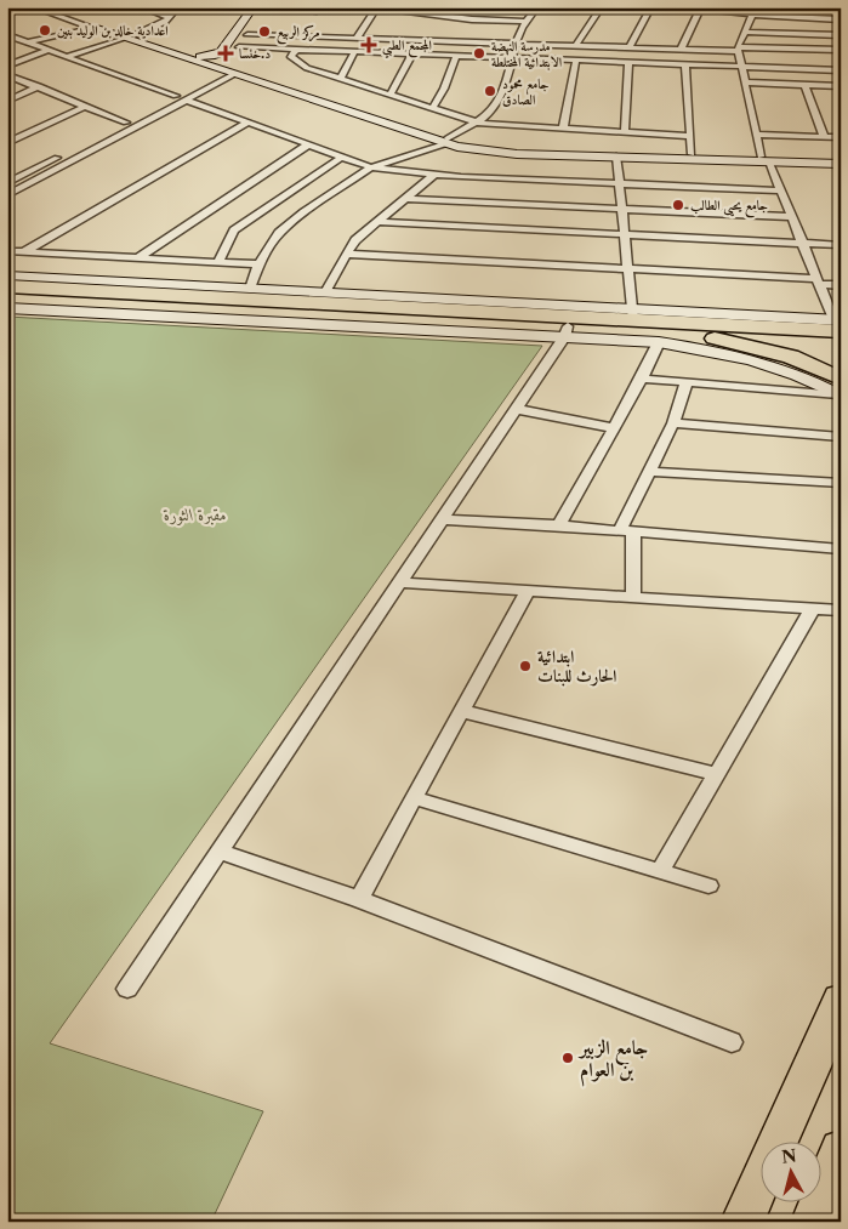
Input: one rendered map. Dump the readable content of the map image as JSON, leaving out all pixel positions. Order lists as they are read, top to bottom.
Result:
{
  "parks": ["مقبرة الثورة"],
  "places": {
    "other": [
      "اعدادية خالد بن الوليد بنين",
      "مركز الربيع",
      "مدرسة النهضة الابتدائية المختلطة",
      "جامع محمود الصادق",
      "جامع يحيى الطالب",
      "ابتدائية الحارث للبنات",
      "جامع الزبير بن العوام"
    ],
    "health": ["المجمع الطبي", "د.خنسا"]
  },
  "north": "top"
}
